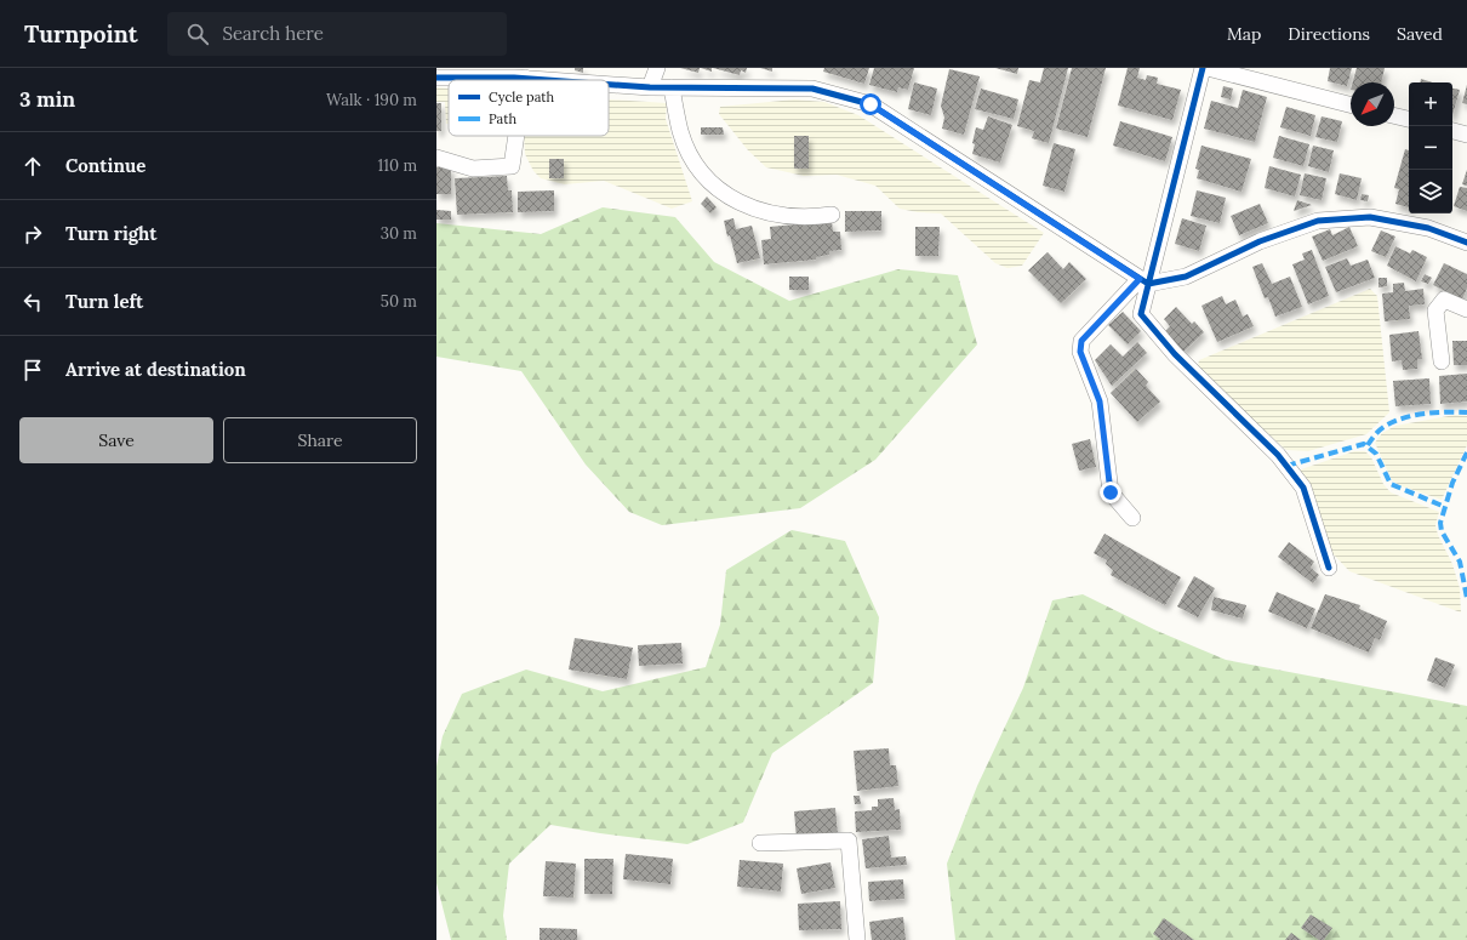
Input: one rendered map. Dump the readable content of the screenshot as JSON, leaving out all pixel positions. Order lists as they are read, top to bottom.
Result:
{
  "legend": ["Cycle path", "Path"],
  "north": "bottom left",
  "page": {
    "header": "Turnpoint",
    "search": "Search here",
    "nav": ["Map", "Directions", "Saved"],
    "heading": ["3 min", "Walk · 190 m"],
    "map_buttons": ["+", "−"],
    "list": [
      ["Continue", "110 m"],
      ["Turn right", "30 m"],
      ["Turn left", "50 m"],
      "Arrive at destination"
    ],
    "buttons": ["Save", "Share"]
  }
}
